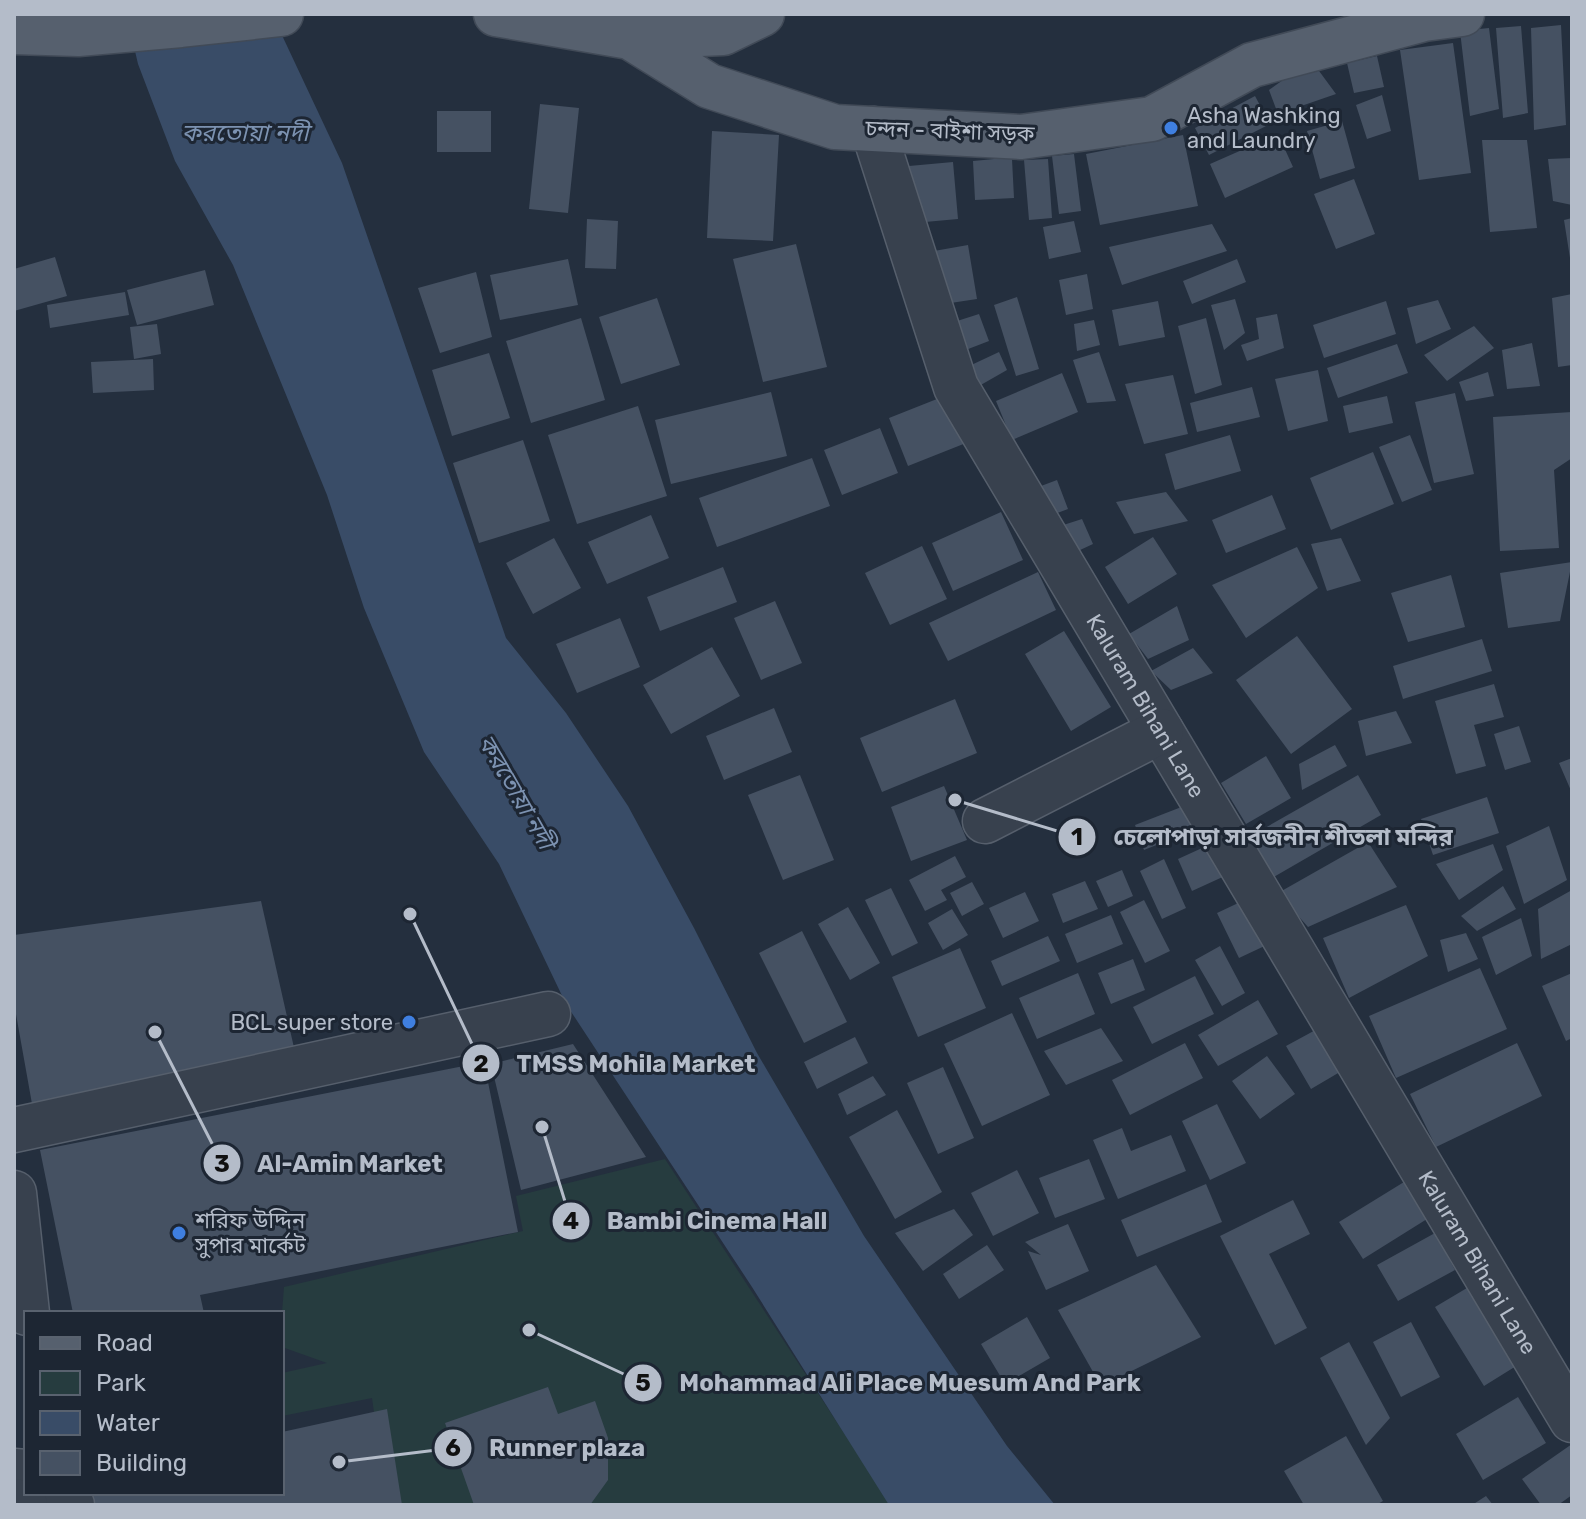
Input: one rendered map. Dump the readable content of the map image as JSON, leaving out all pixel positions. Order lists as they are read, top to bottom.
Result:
{
  "streets": {
    "main road": ["চন্দন - বাইশা সড়ক"],
    "street": ["Kaluram Bihani Lane"]
  },
  "crossings": [
    ["চন্দন - বাইশা সড়ক", "Kaluram Bihani Lane"]
  ],
  "water": ["করতোয়া নদী"],
  "places": [
    "Asha Washking and Laundry",
    "চেলোপাড়া সার্বজনীন শীতলা মন্দির",
    "TMSS Mohila Market",
    "BCL super store",
    "Al-Amin Market",
    "Bambi Cinema Hall",
    "শরিফ উদ্দিন সুপার মার্কেট",
    "Mohammad Ali Place Muesum And Park",
    "Runner plaza"
  ],
  "legend": [
    "Road",
    "Park",
    "Water",
    "Building"
  ]
}
